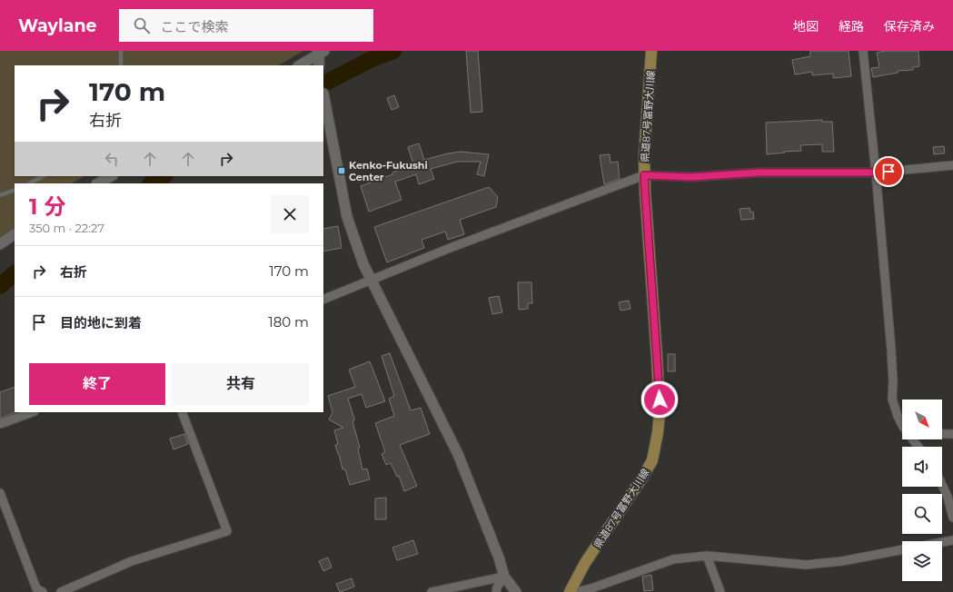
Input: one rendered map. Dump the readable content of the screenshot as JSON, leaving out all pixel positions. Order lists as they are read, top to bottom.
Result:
{
  "streets": {
    "main road": ["県道87号富野大川線"]
  },
  "places": {
    "transit": ["Kenko-Fukushi Center"]
  },
  "north": "bottom right",
  "page": {
    "header": "Waylane",
    "search": "ここで検索",
    "nav": ["地図", "経路", "保存済み"],
    "turn": ["170 m", "右折"],
    "heading": ["1 分", "350 m · 22:27"],
    "list": [
      {
        "name": "右折",
        "value": "170 m"
      },
      {
        "name": "目的地に到着",
        "value": "180 m"
      }
    ],
    "buttons": ["終了", "共有"]
  }
}
